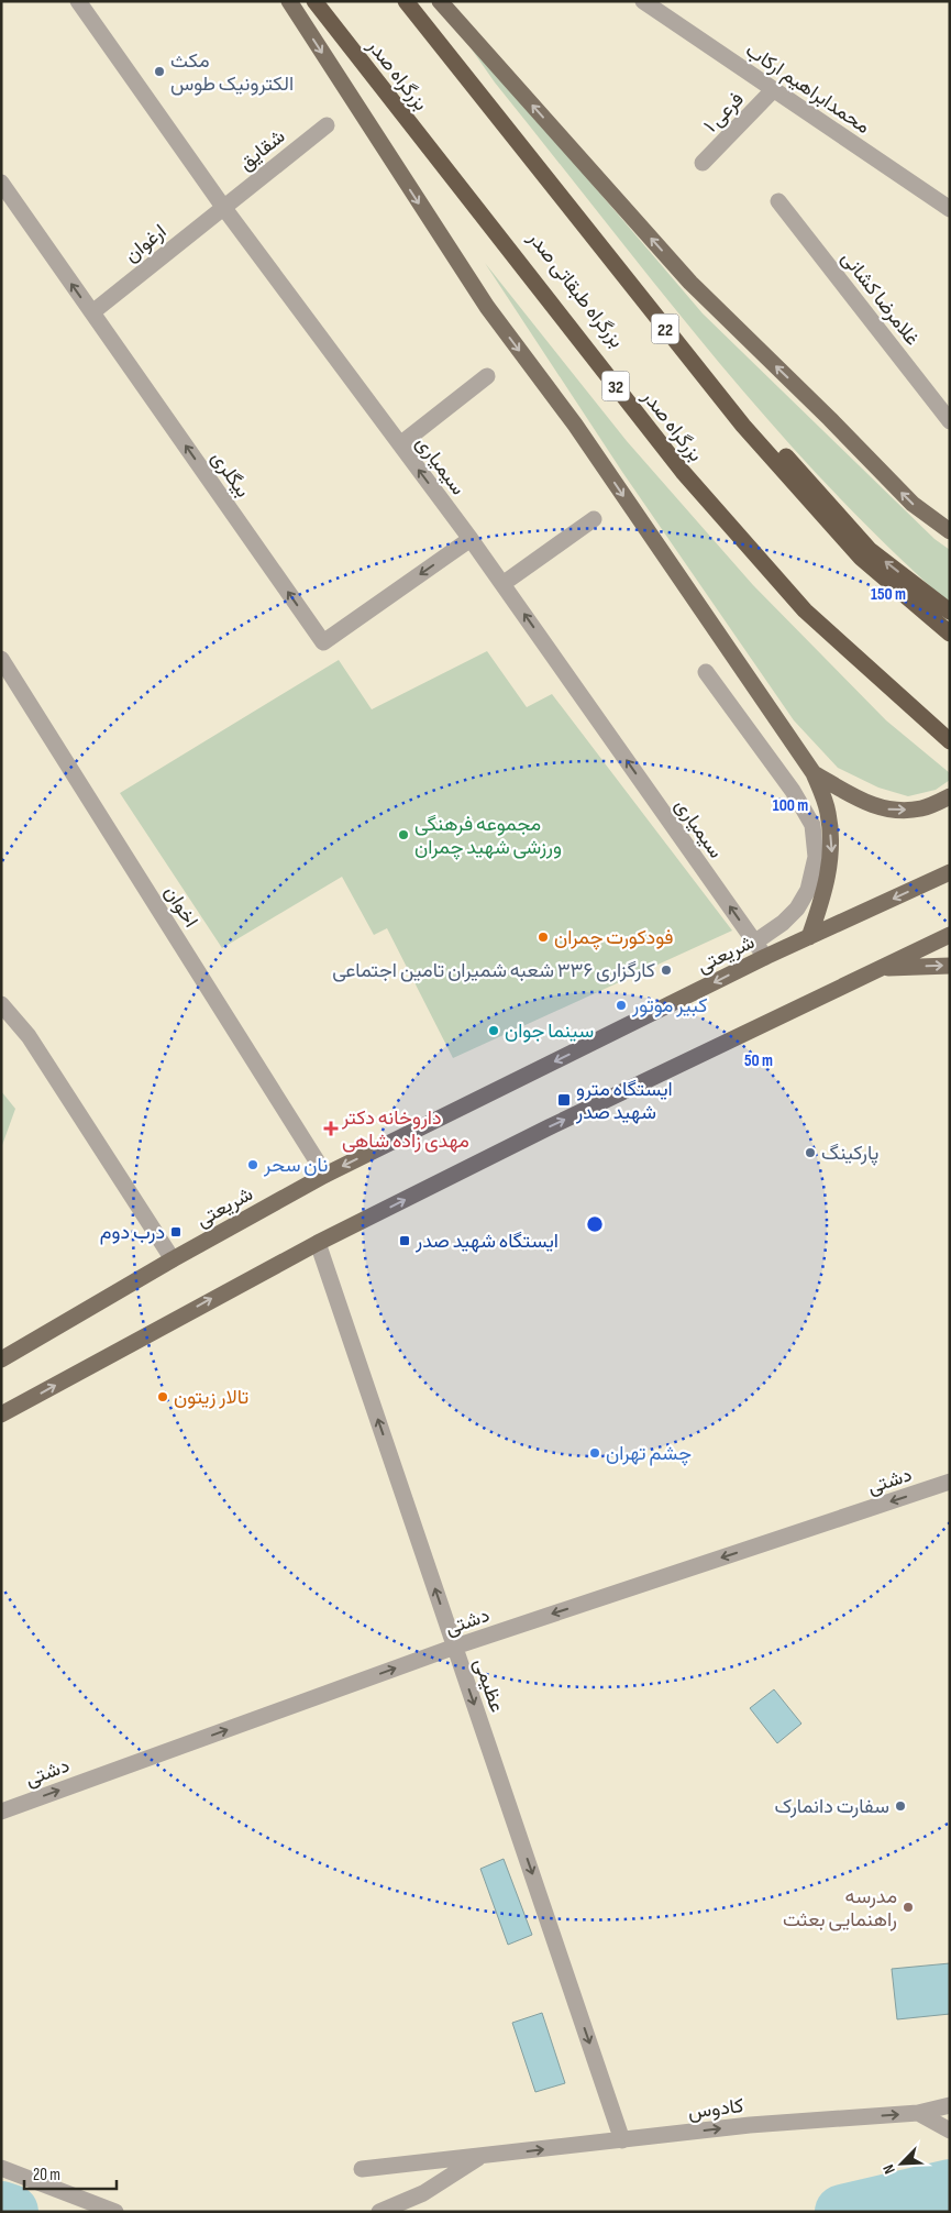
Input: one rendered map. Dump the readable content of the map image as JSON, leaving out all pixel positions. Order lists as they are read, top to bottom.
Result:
{
  "streets": {
    "highway": [
      "بزرگراه صدر",
      "بزرگراه طبقاتی صدر",
      "22",
      "32"
    ],
    "main road": ["شریعتی"],
    "street": [
      "محمدابراهیم ارکاب",
      "فرعی ۱",
      "شقایق",
      "ارغوان",
      "غلامرضا کشانی",
      "سیمیاری",
      "بیگلری",
      "اخوان",
      "دشتی",
      "عظیمی",
      "کادوس"
    ]
  },
  "crossings": [
    ["محمدابراهیم ارکاب", "فرعی ۱"],
    ["شقایق", "ارغوان"],
    ["شقایق", "سیمیاری"],
    ["ارغوان", "سیمیاری"],
    ["ارغوان", "بیگلری"],
    ["سیمیاری", "بیگلری"],
    ["سیمیاری", "شریعتی"],
    ["اخوان", "شریعتی"],
    ["دشتی", "عظیمی"],
    ["عظیمی", "کادوس"]
  ],
  "one_way": ["سیمیاری", "کادوس"],
  "places": {
    "other": [
      "مکث الکترونیک طوس",
      "مجموعه فرهنگی ورزشی شهید چمران",
      "فودکورت چمران",
      "کارگزاری ٣٣۶ شعبه شمیران تامین اجتماعی",
      "کبیر موتور",
      "سینما جوان",
      "پارکینگ",
      "نان سحر",
      "تالار زیتون",
      "چشم تهران",
      "سفارت دانمارک",
      "مدرسه راهنمایی بعثت"
    ],
    "transit": ["ایستگاه مترو شهید صدر", "درب دوم", "ایستگاه شهید صدر"],
    "health": ["داروخانه دکتر مهدی زاده شاهی"]
  },
  "scale_bar": "20 m",
  "north": "bottom left",
  "rings": ["150 m", "100 m", "50 m"]
}
